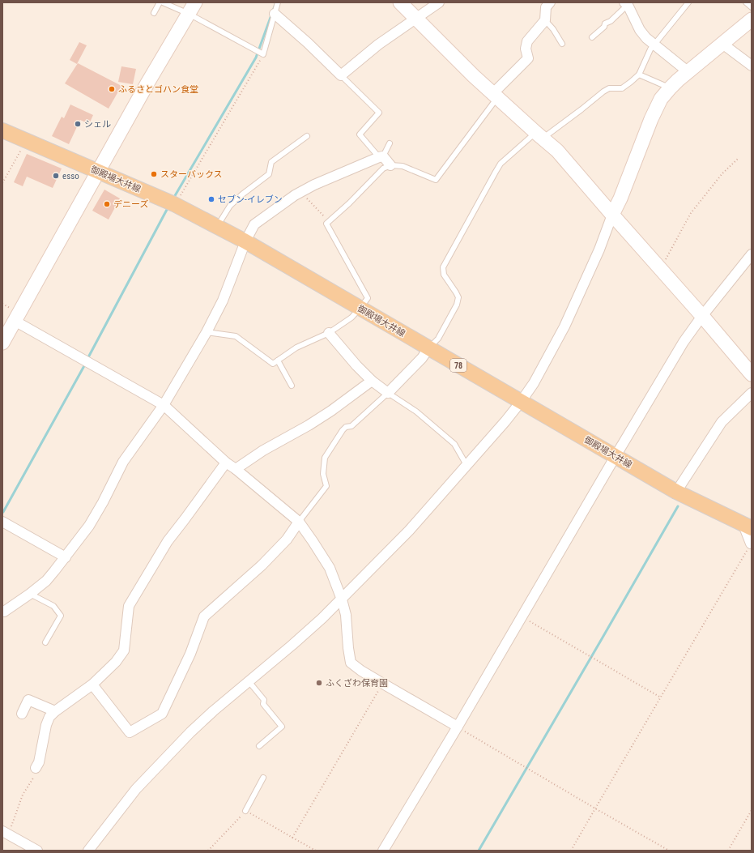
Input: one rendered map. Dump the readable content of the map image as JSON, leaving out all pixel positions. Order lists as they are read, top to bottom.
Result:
{
  "streets": {
    "main road": ["御殿場大井線", "78"]
  },
  "places": [
    "ふるさとゴハン食堂",
    "シェル",
    "スターバックス",
    "esso",
    "セブン-イレブン",
    "デニーズ",
    "ふくざわ保育園"
  ]
}
